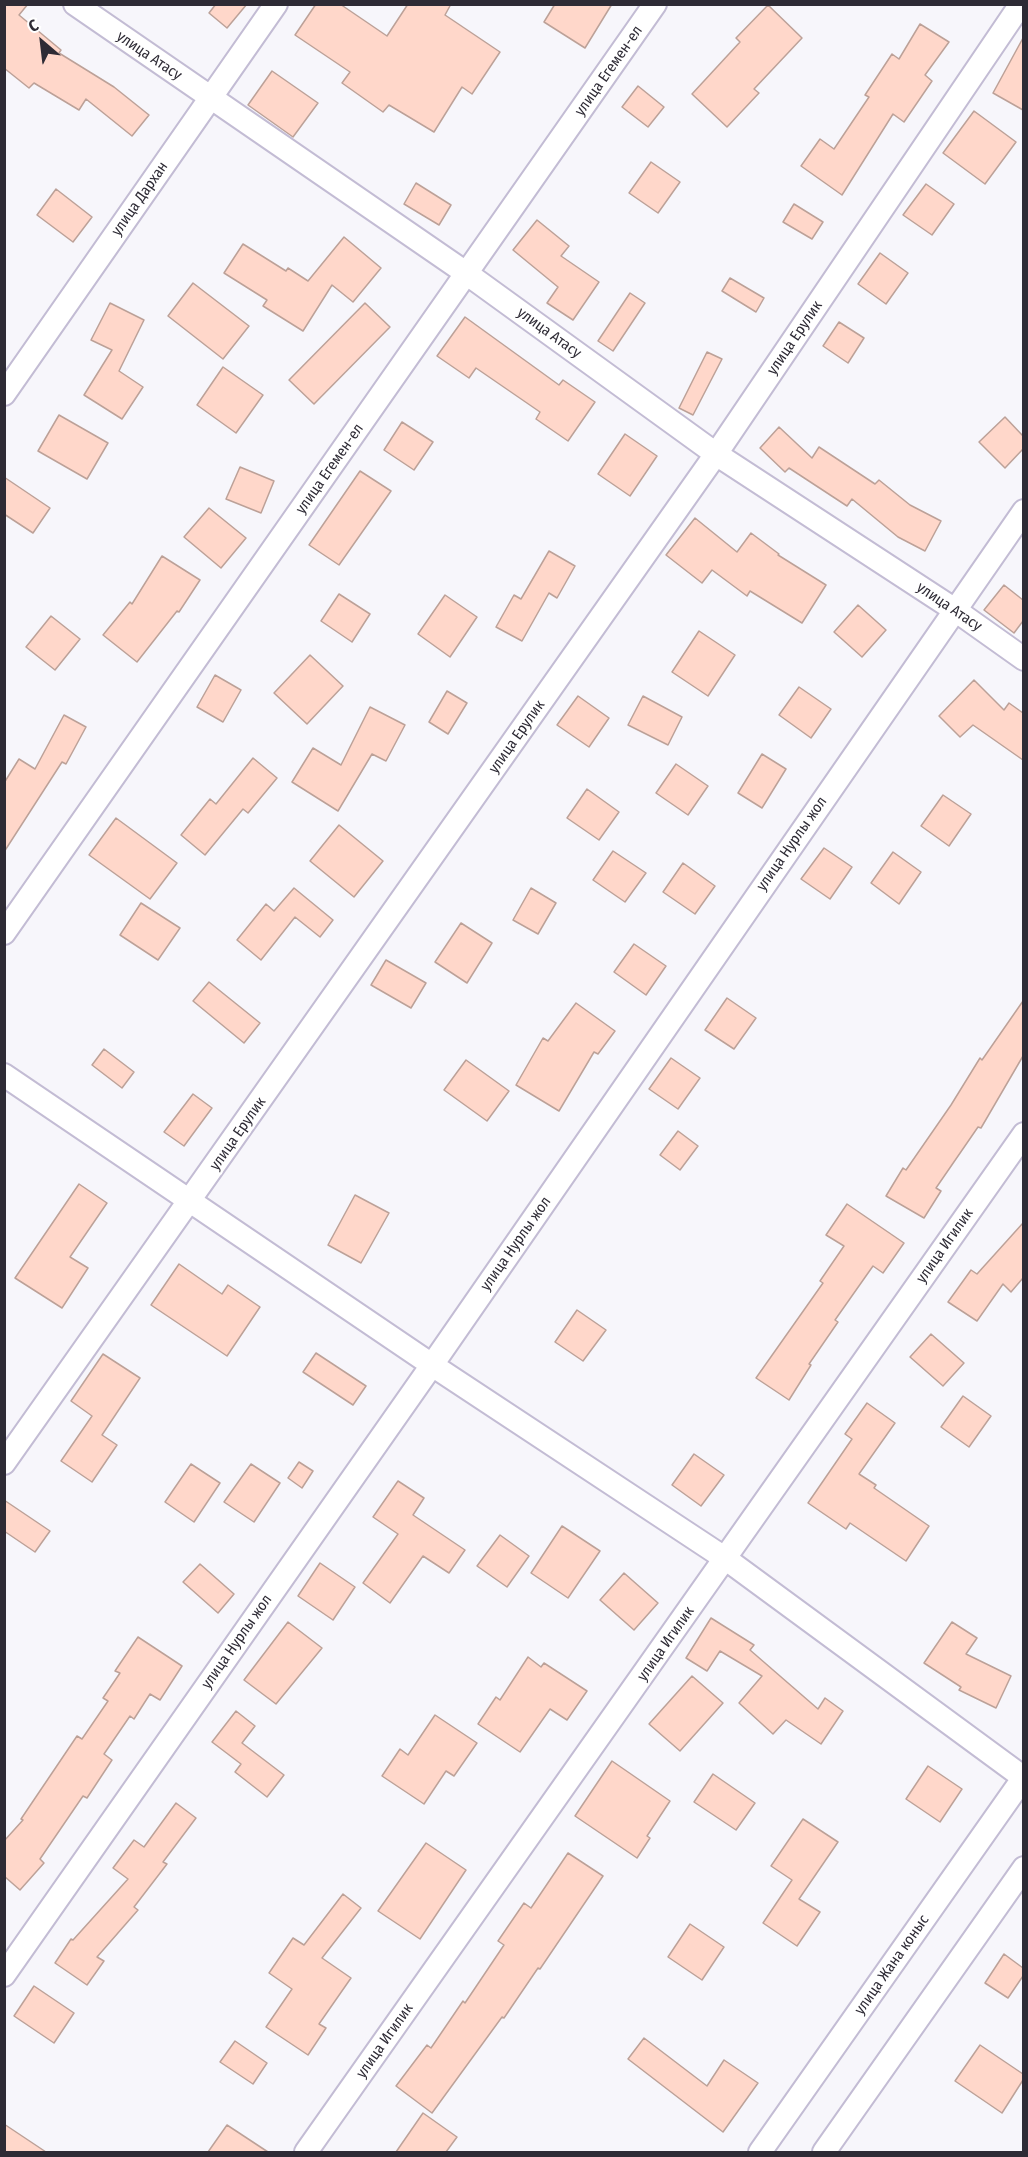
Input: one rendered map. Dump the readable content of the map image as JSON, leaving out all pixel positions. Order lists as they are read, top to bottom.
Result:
{
  "streets": {
    "street": [
      "улица Атасу",
      "улица Егемен-ел",
      "улица Дархан",
      "улица Ерулик",
      "улица Нурлы жол",
      "улица Игилик",
      "улица Жана коныс"
    ]
  },
  "crossings": [
    ["улица Атасу", "улица Егемен-ел"],
    ["улица Атасу", "улица Дархан"],
    ["улица Атасу", "улица Ерулик"],
    ["улица Атасу", "улица Нурлы жол"]
  ],
  "north": "top left"
}
